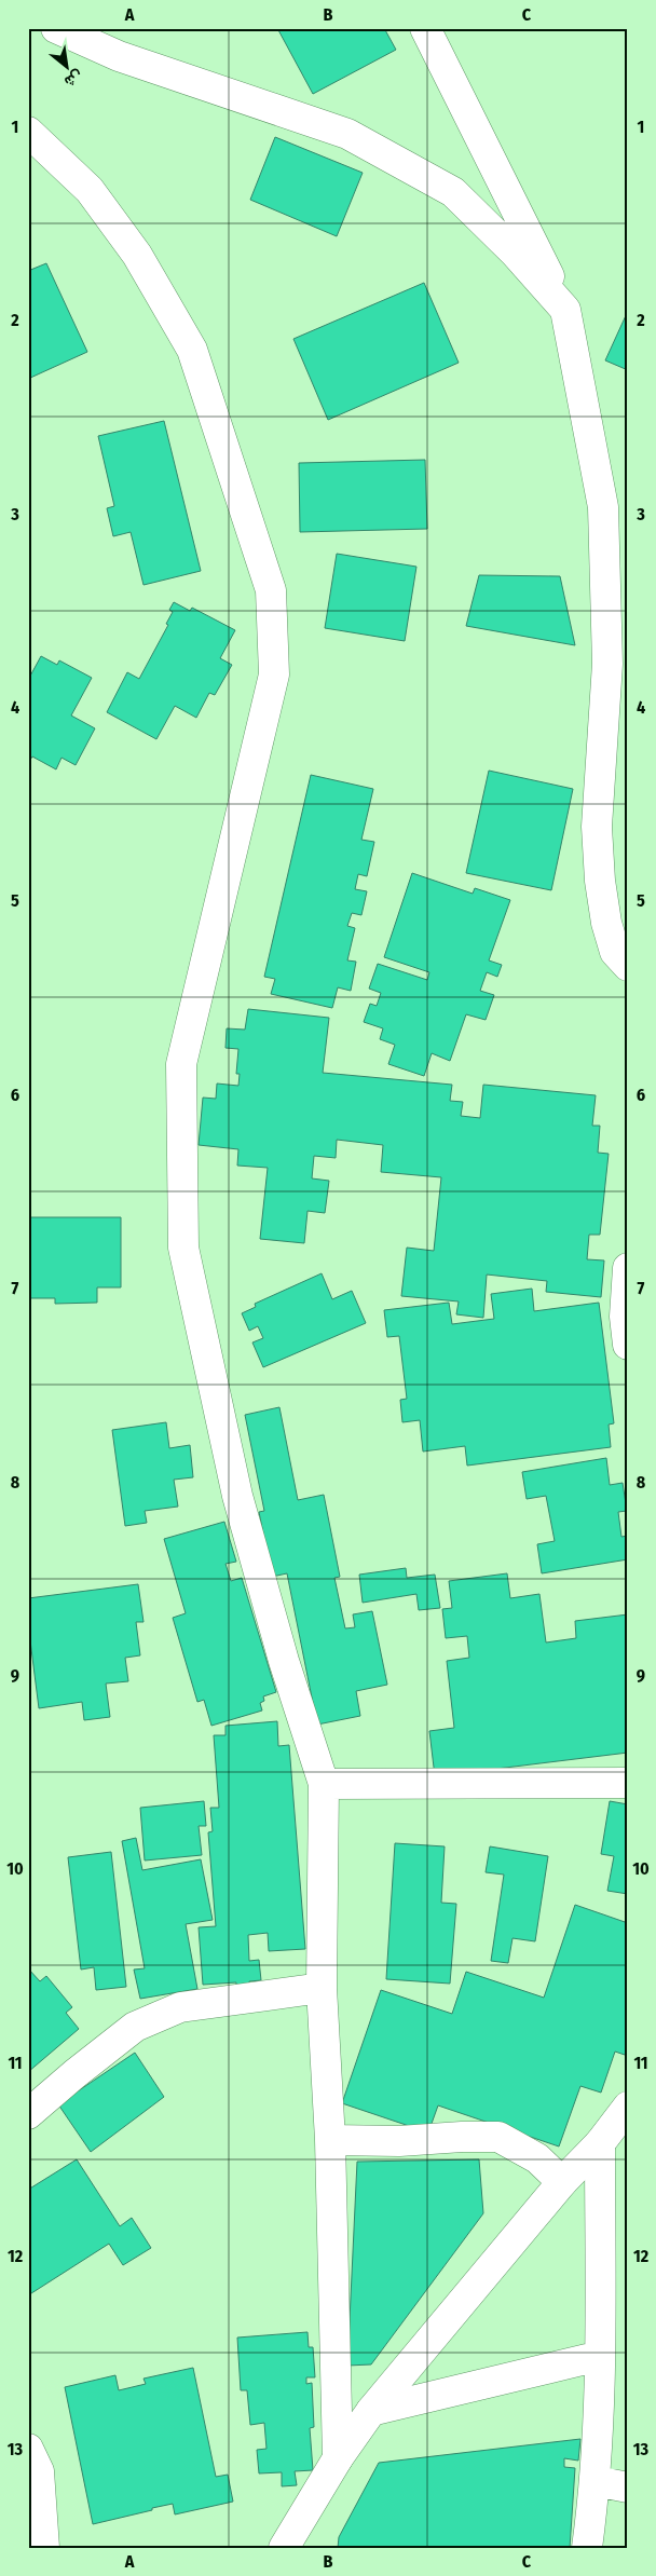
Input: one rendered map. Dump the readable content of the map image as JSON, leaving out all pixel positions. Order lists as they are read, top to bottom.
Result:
{
  "north": "bottom right",
  "grid": {
    "columns": ["A", "B", "C"],
    "rows": [
      "1",
      "2",
      "3",
      "4",
      "5",
      "6",
      "7",
      "8",
      "9",
      "10",
      "11",
      "12",
      "13"
    ]
  }
}
